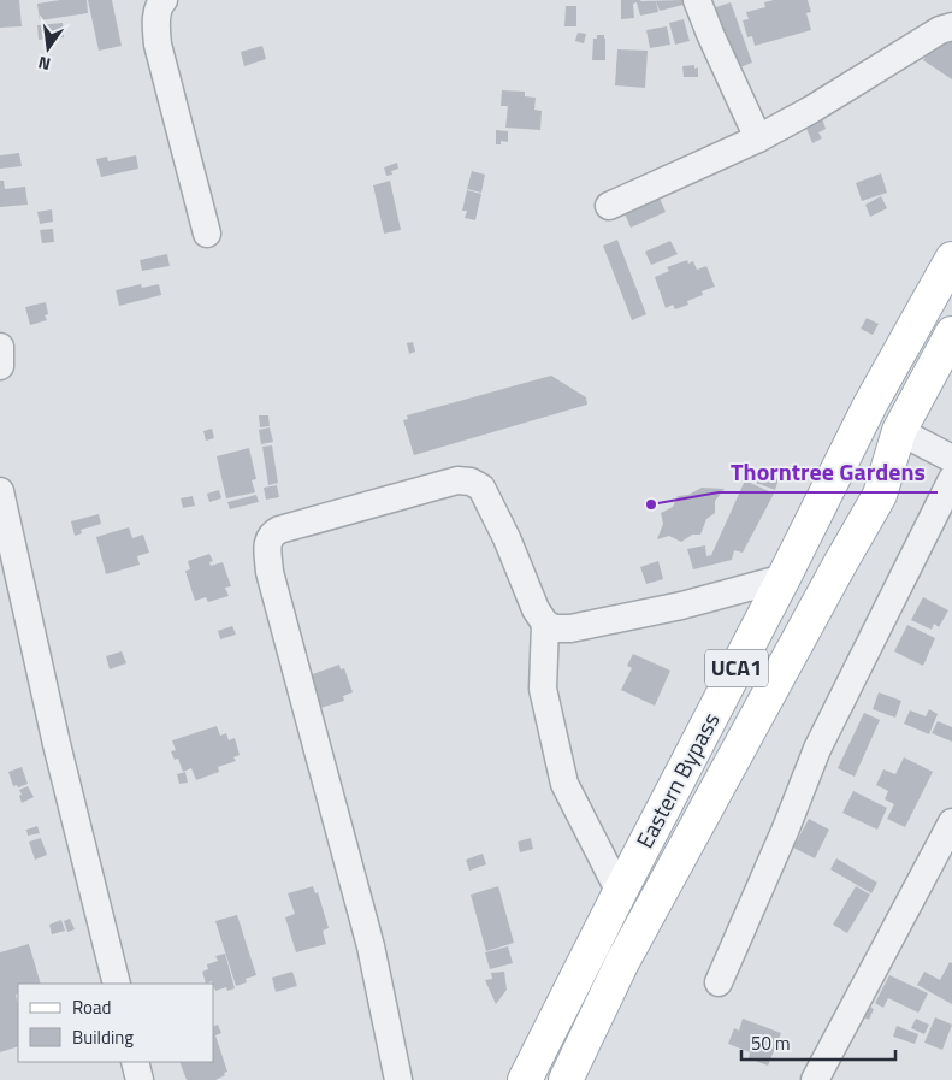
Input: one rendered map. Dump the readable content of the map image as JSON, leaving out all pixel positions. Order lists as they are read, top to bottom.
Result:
{
  "streets": {
    "main road": ["UCA1", "Eastern Bypass"]
  },
  "places": ["Thorntree Gardens"],
  "legend": ["Road", "Building"],
  "scale_bar": "50 m",
  "north": "bottom"
}
